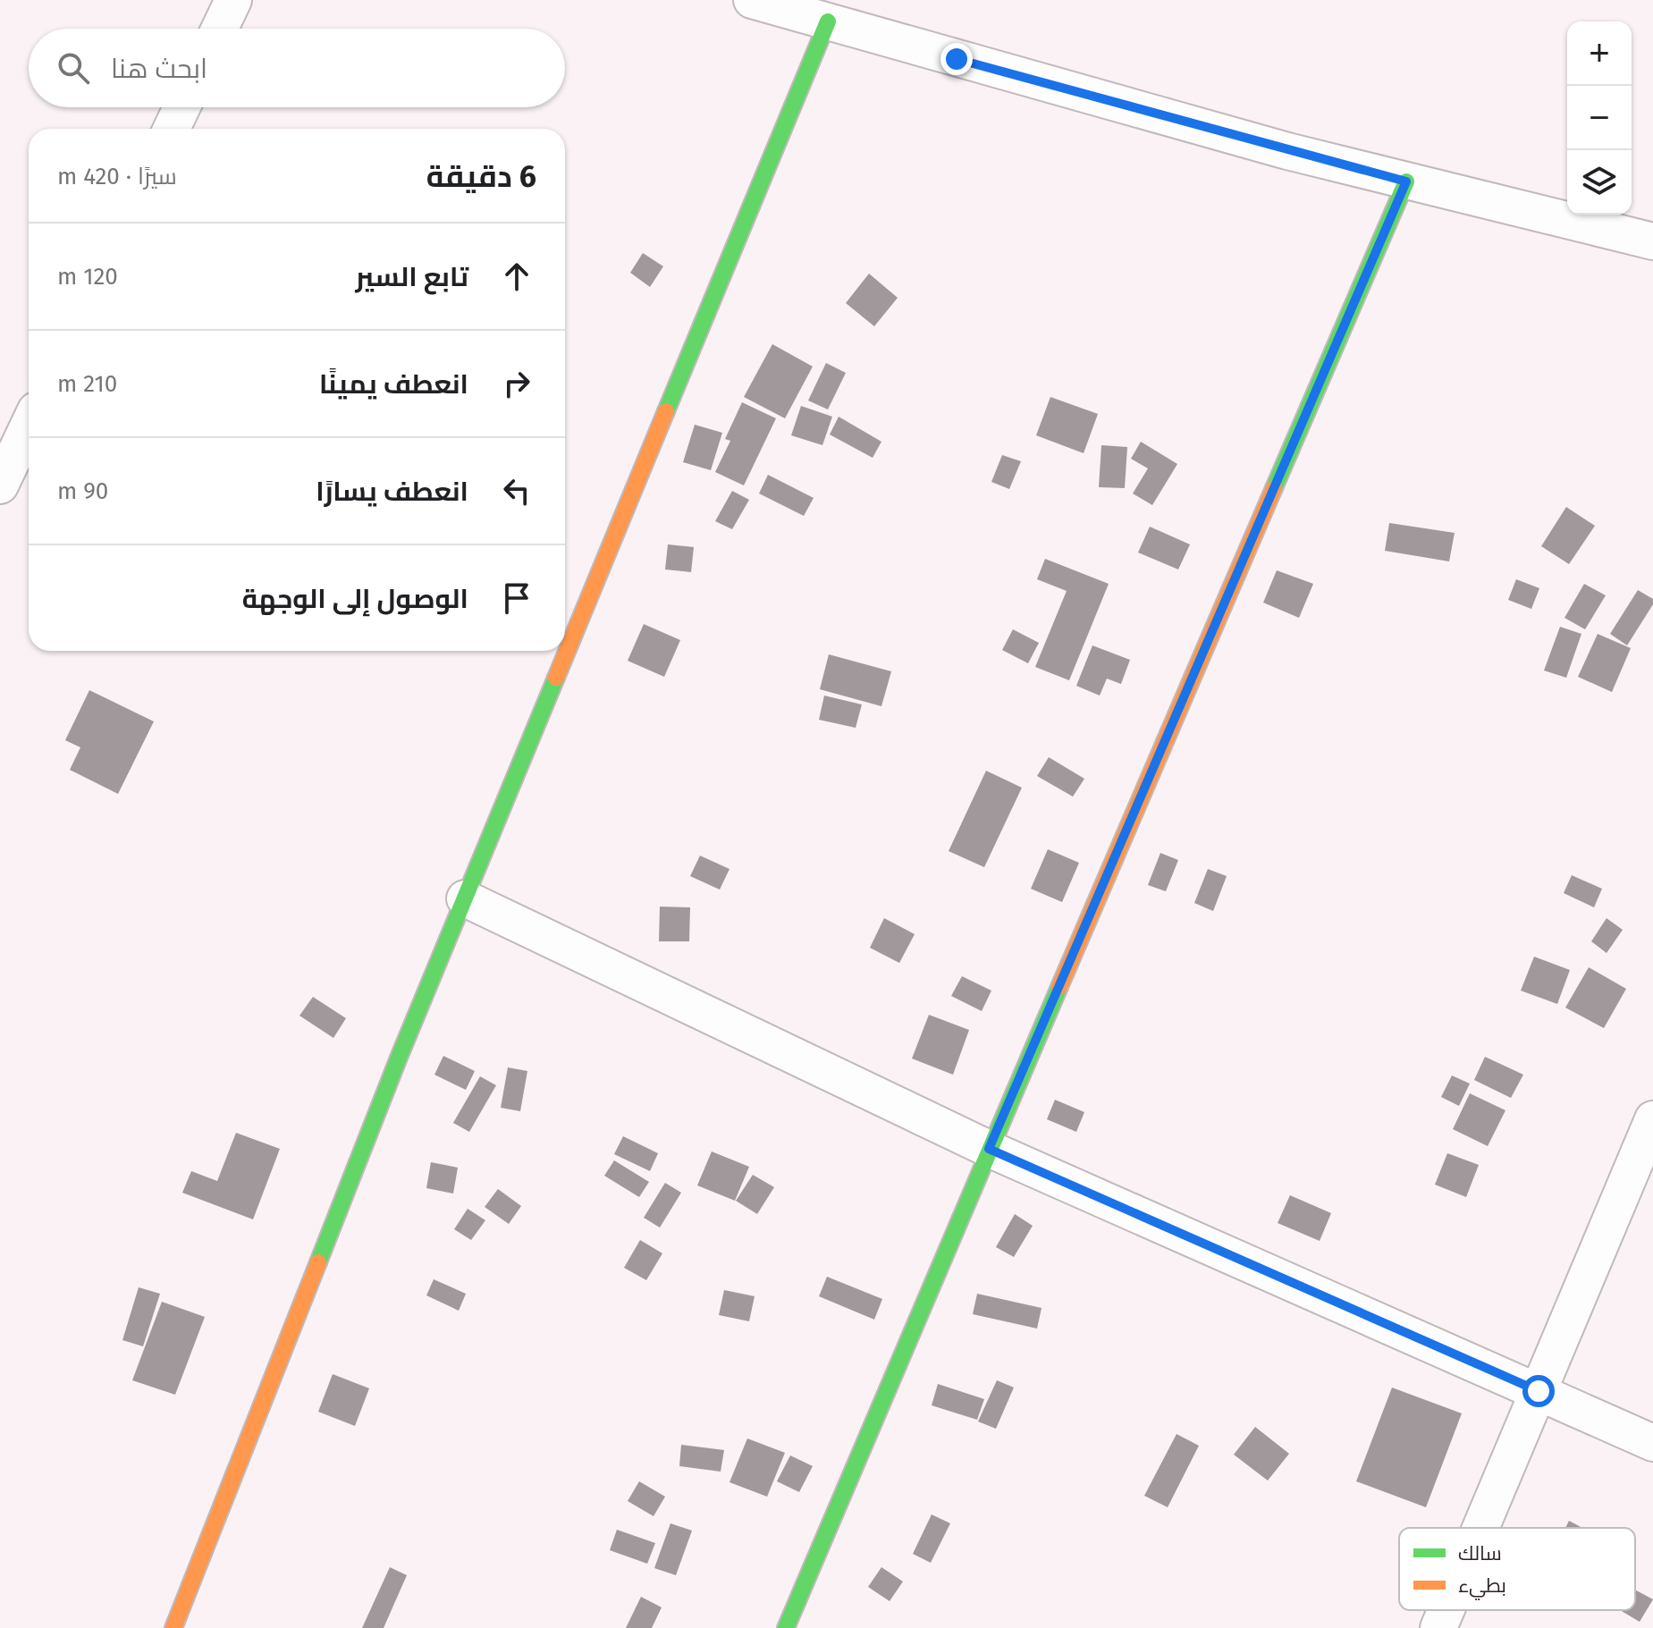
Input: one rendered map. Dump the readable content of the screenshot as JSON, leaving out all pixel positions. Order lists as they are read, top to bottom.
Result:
{
  "legend": ["سالك", "بطيء"],
  "page": {
    "map_buttons": ["+", "−"],
    "search": "ابحث هنا",
    "heading": ["6 دقيقة", "سيرًا · 420 m"],
    "list": [
      ["تابع السير", "120 m"],
      ["انعطف يمينًا", "210 m"],
      ["انعطف يسارًا", "90 m"],
      "الوصول إلى الوجهة"
    ]
  }
}
